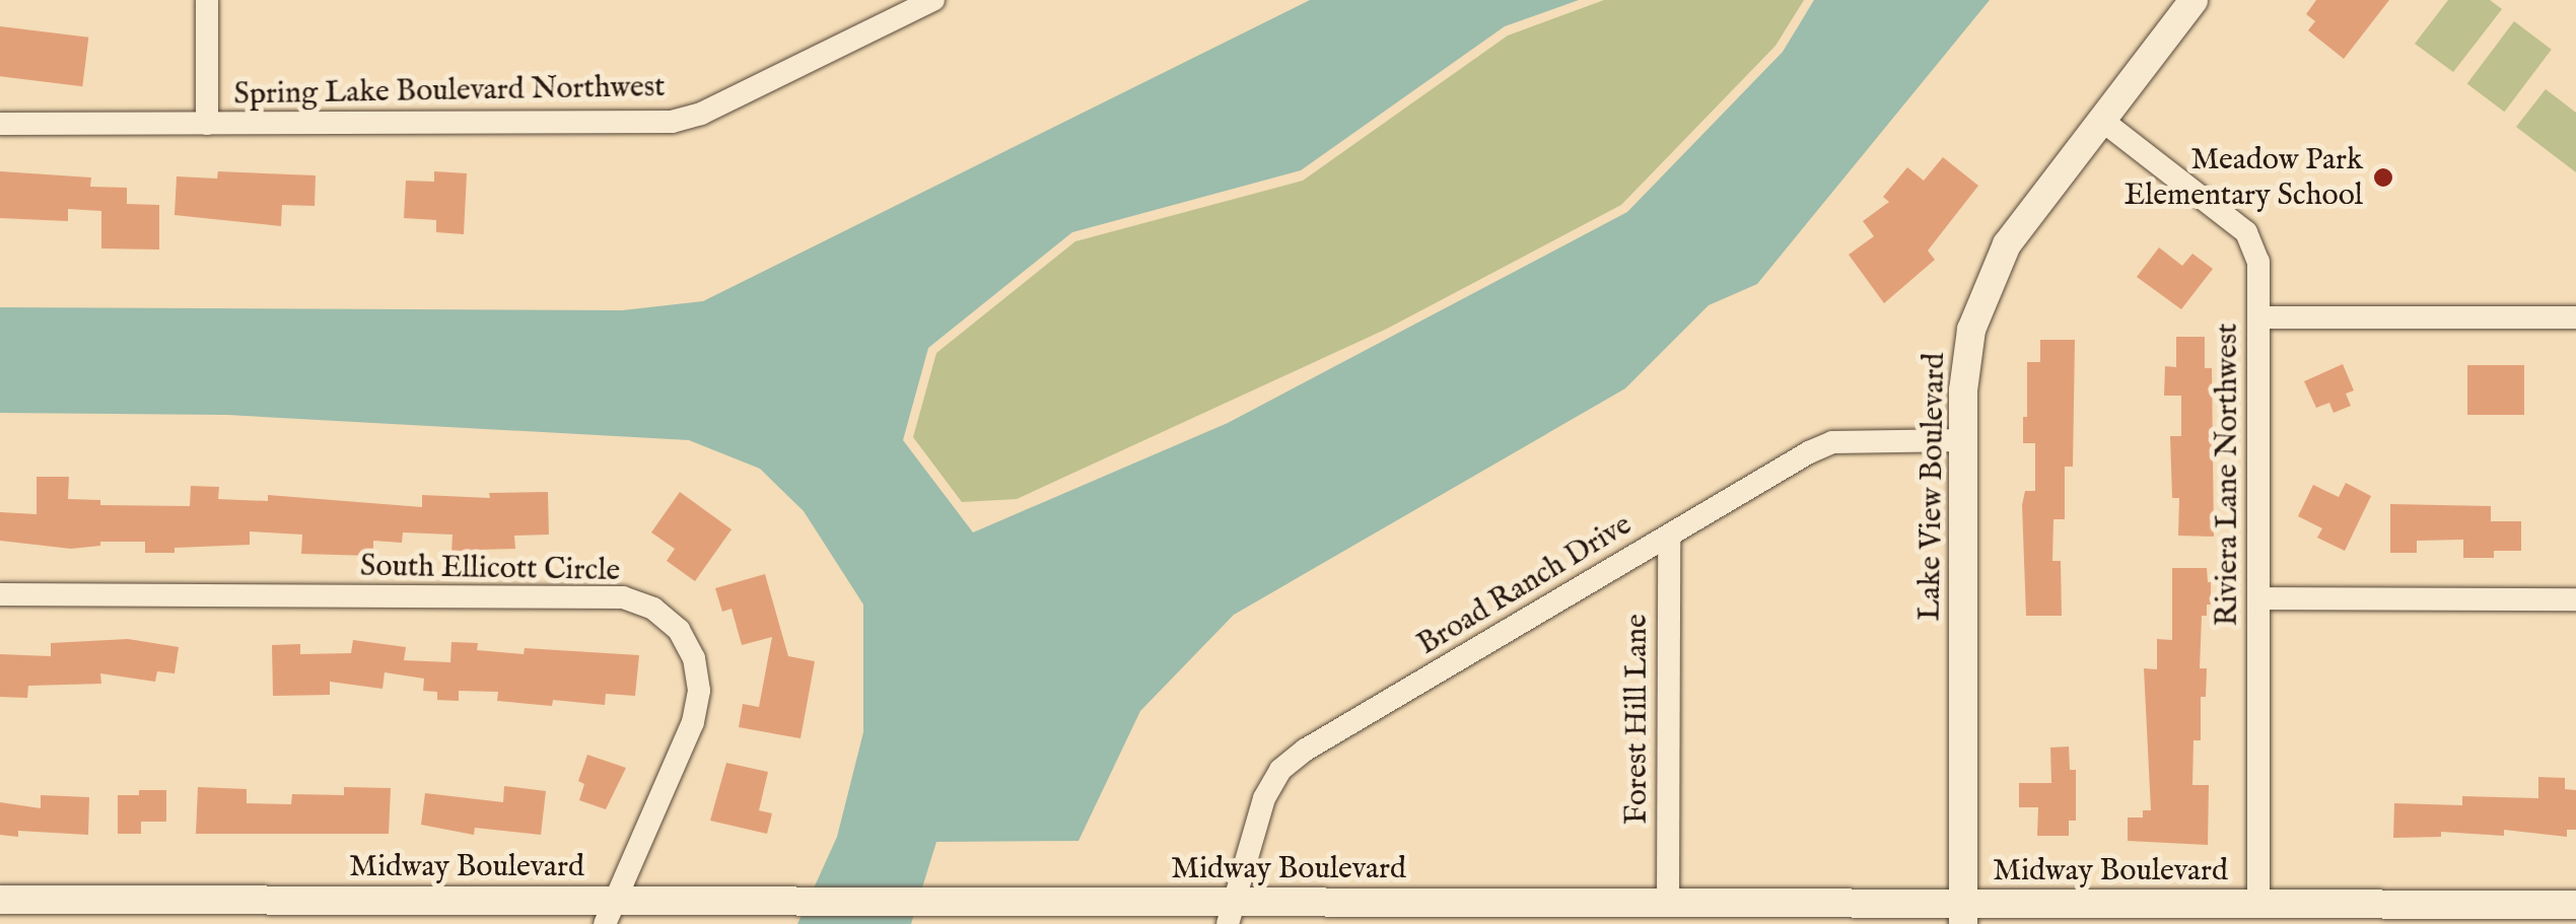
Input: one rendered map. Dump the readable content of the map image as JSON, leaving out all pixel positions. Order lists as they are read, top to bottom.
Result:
{
  "streets": {
    "street": [
      "Spring Lake Boulevard Northwest",
      "Riviera Lane Northwest",
      "Lake View Boulevard",
      "South Ellicott Circle",
      "Broad Ranch Drive",
      "Forest Hill Lane",
      "Midway Boulevard"
    ]
  },
  "crossings": [
    ["Riviera Lane Northwest", "Lake View Boulevard"],
    ["Riviera Lane Northwest", "Midway Boulevard"],
    ["Lake View Boulevard", "Broad Ranch Drive"],
    ["Lake View Boulevard", "Midway Boulevard"],
    ["South Ellicott Circle", "Midway Boulevard"],
    ["Broad Ranch Drive", "Forest Hill Lane"],
    ["Broad Ranch Drive", "Midway Boulevard"],
    ["Forest Hill Lane", "Midway Boulevard"]
  ],
  "places": ["Meadow Park Elementary School"]
}
